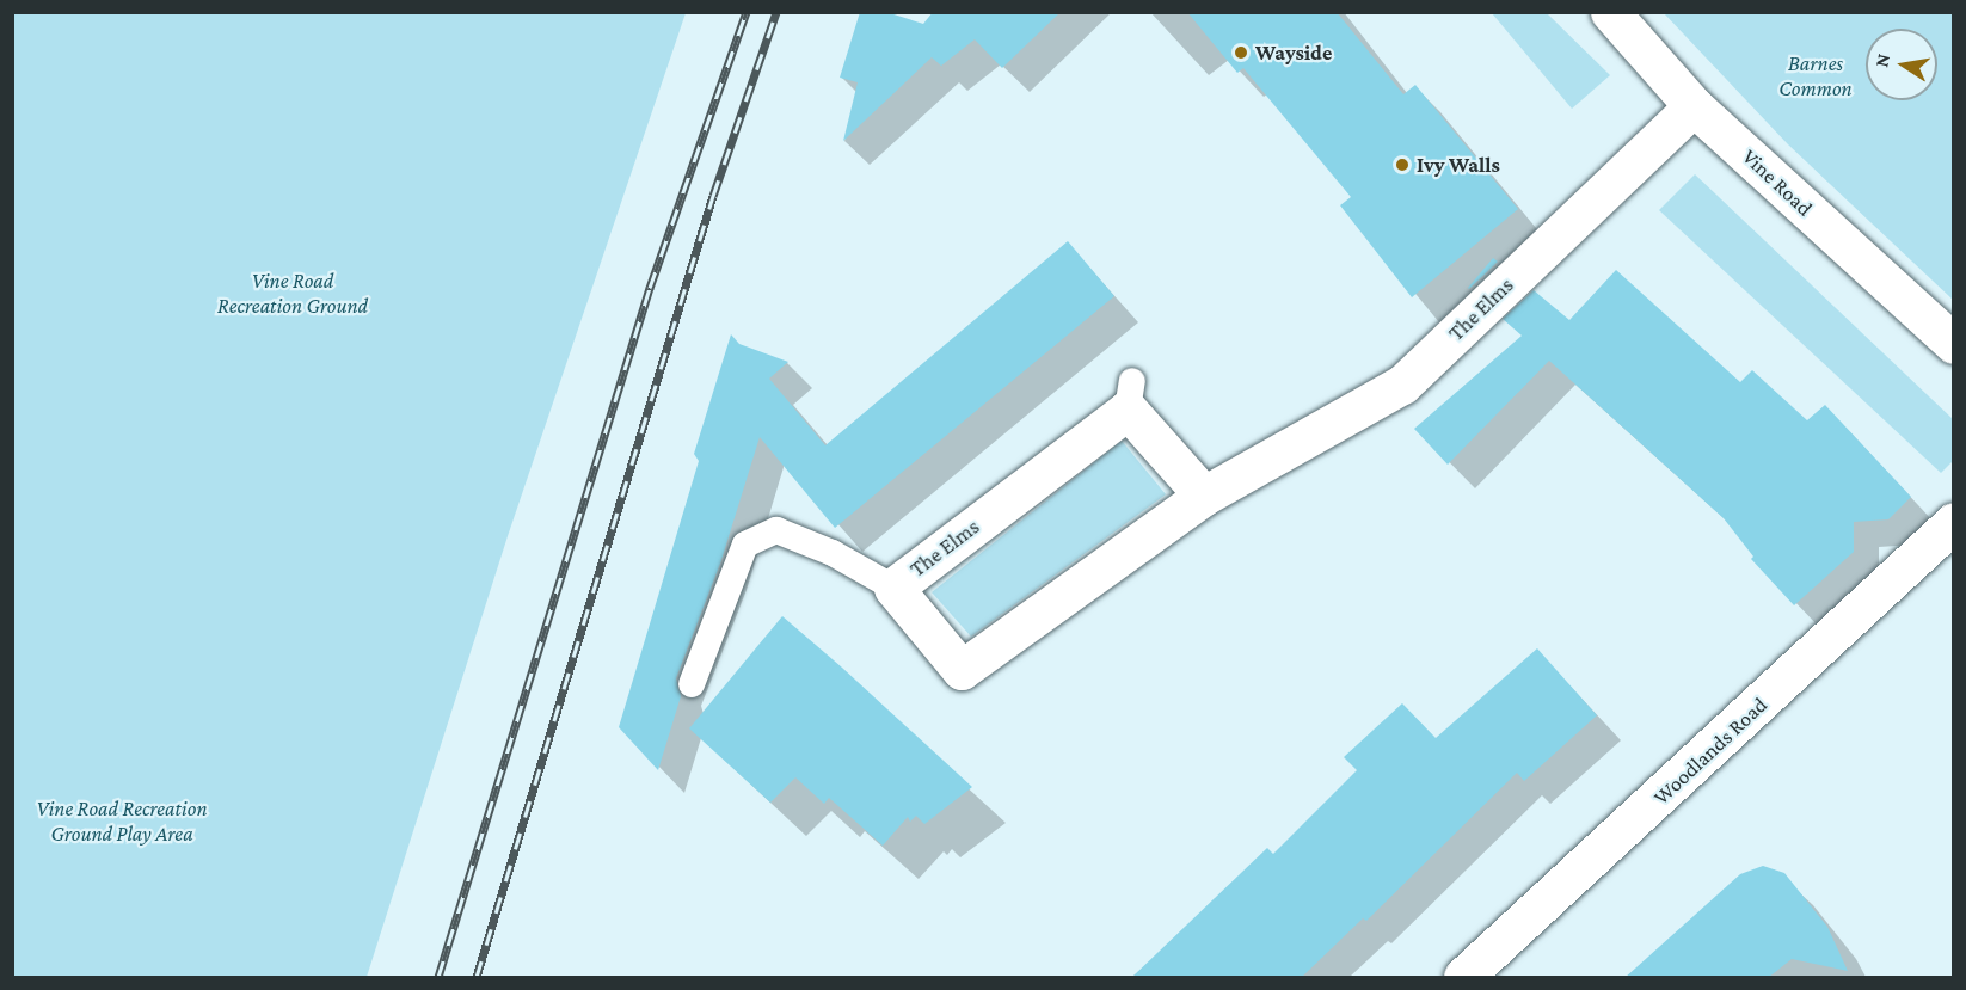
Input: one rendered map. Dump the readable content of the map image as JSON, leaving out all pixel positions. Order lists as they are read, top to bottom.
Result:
{
  "streets": {
    "street": ["Vine Road", "The Elms", "Woodlands Road"]
  },
  "crossings": [
    ["Vine Road", "The Elms"]
  ],
  "parks": ["Barnes Common", "Vine Road Recreation Ground", "Vine Road Recreation Ground Play Area"],
  "places": ["Wayside", "Ivy Walls"],
  "north": "left"
}
